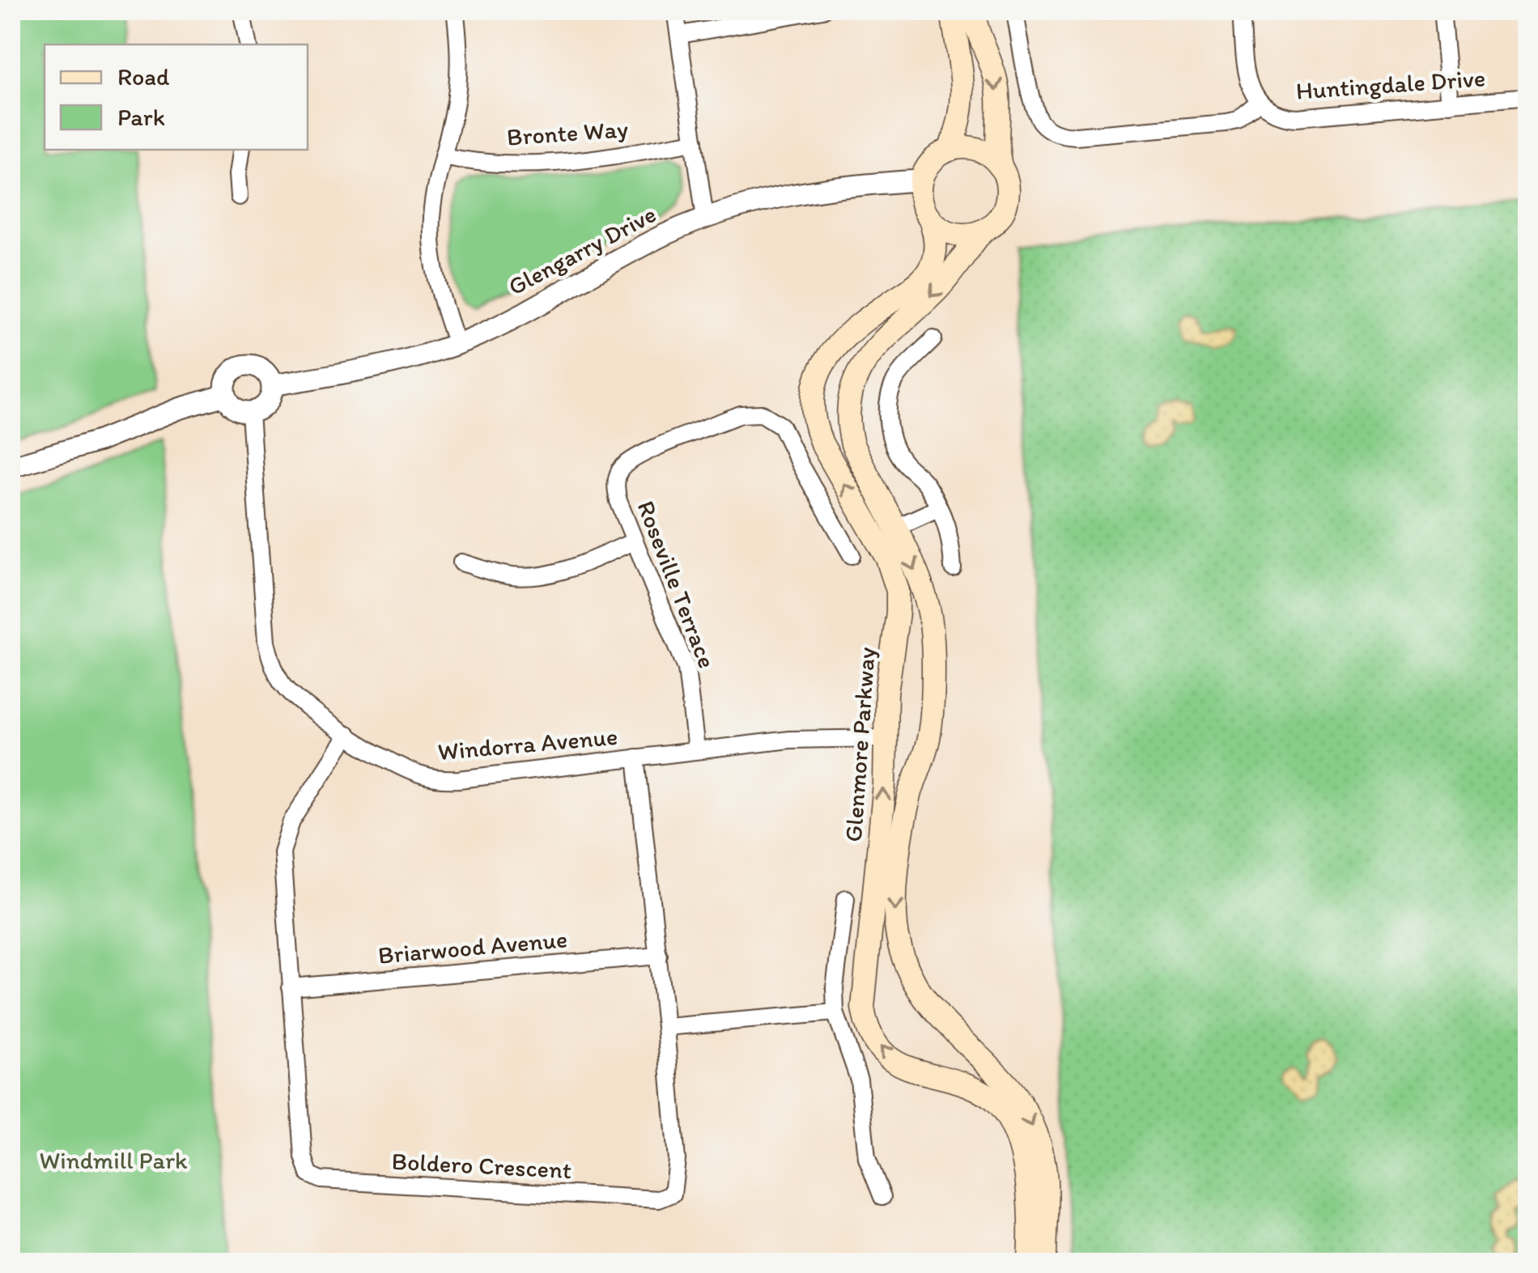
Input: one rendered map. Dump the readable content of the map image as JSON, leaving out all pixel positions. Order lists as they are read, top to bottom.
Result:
{
  "streets": {
    "main road": ["Glenmore Parkway"],
    "street": [
      "Huntingdale Drive",
      "Bronte Way",
      "Glengarry Drive",
      "Roseville Terrace",
      "Windorra Avenue",
      "Briarwood Avenue",
      "Boldero Crescent"
    ]
  },
  "crossings": [
    ["Glengarry Drive", "Windorra Avenue"],
    ["Glengarry Drive", "Glenmore Parkway"],
    ["Roseville Terrace", "Windorra Avenue"],
    ["Windorra Avenue", "Glenmore Parkway"],
    ["Windorra Avenue", "Boldero Crescent"],
    ["Briarwood Avenue", "Boldero Crescent"]
  ],
  "parks": ["Windmill Park"],
  "legend": ["Road", "Park"]
}
